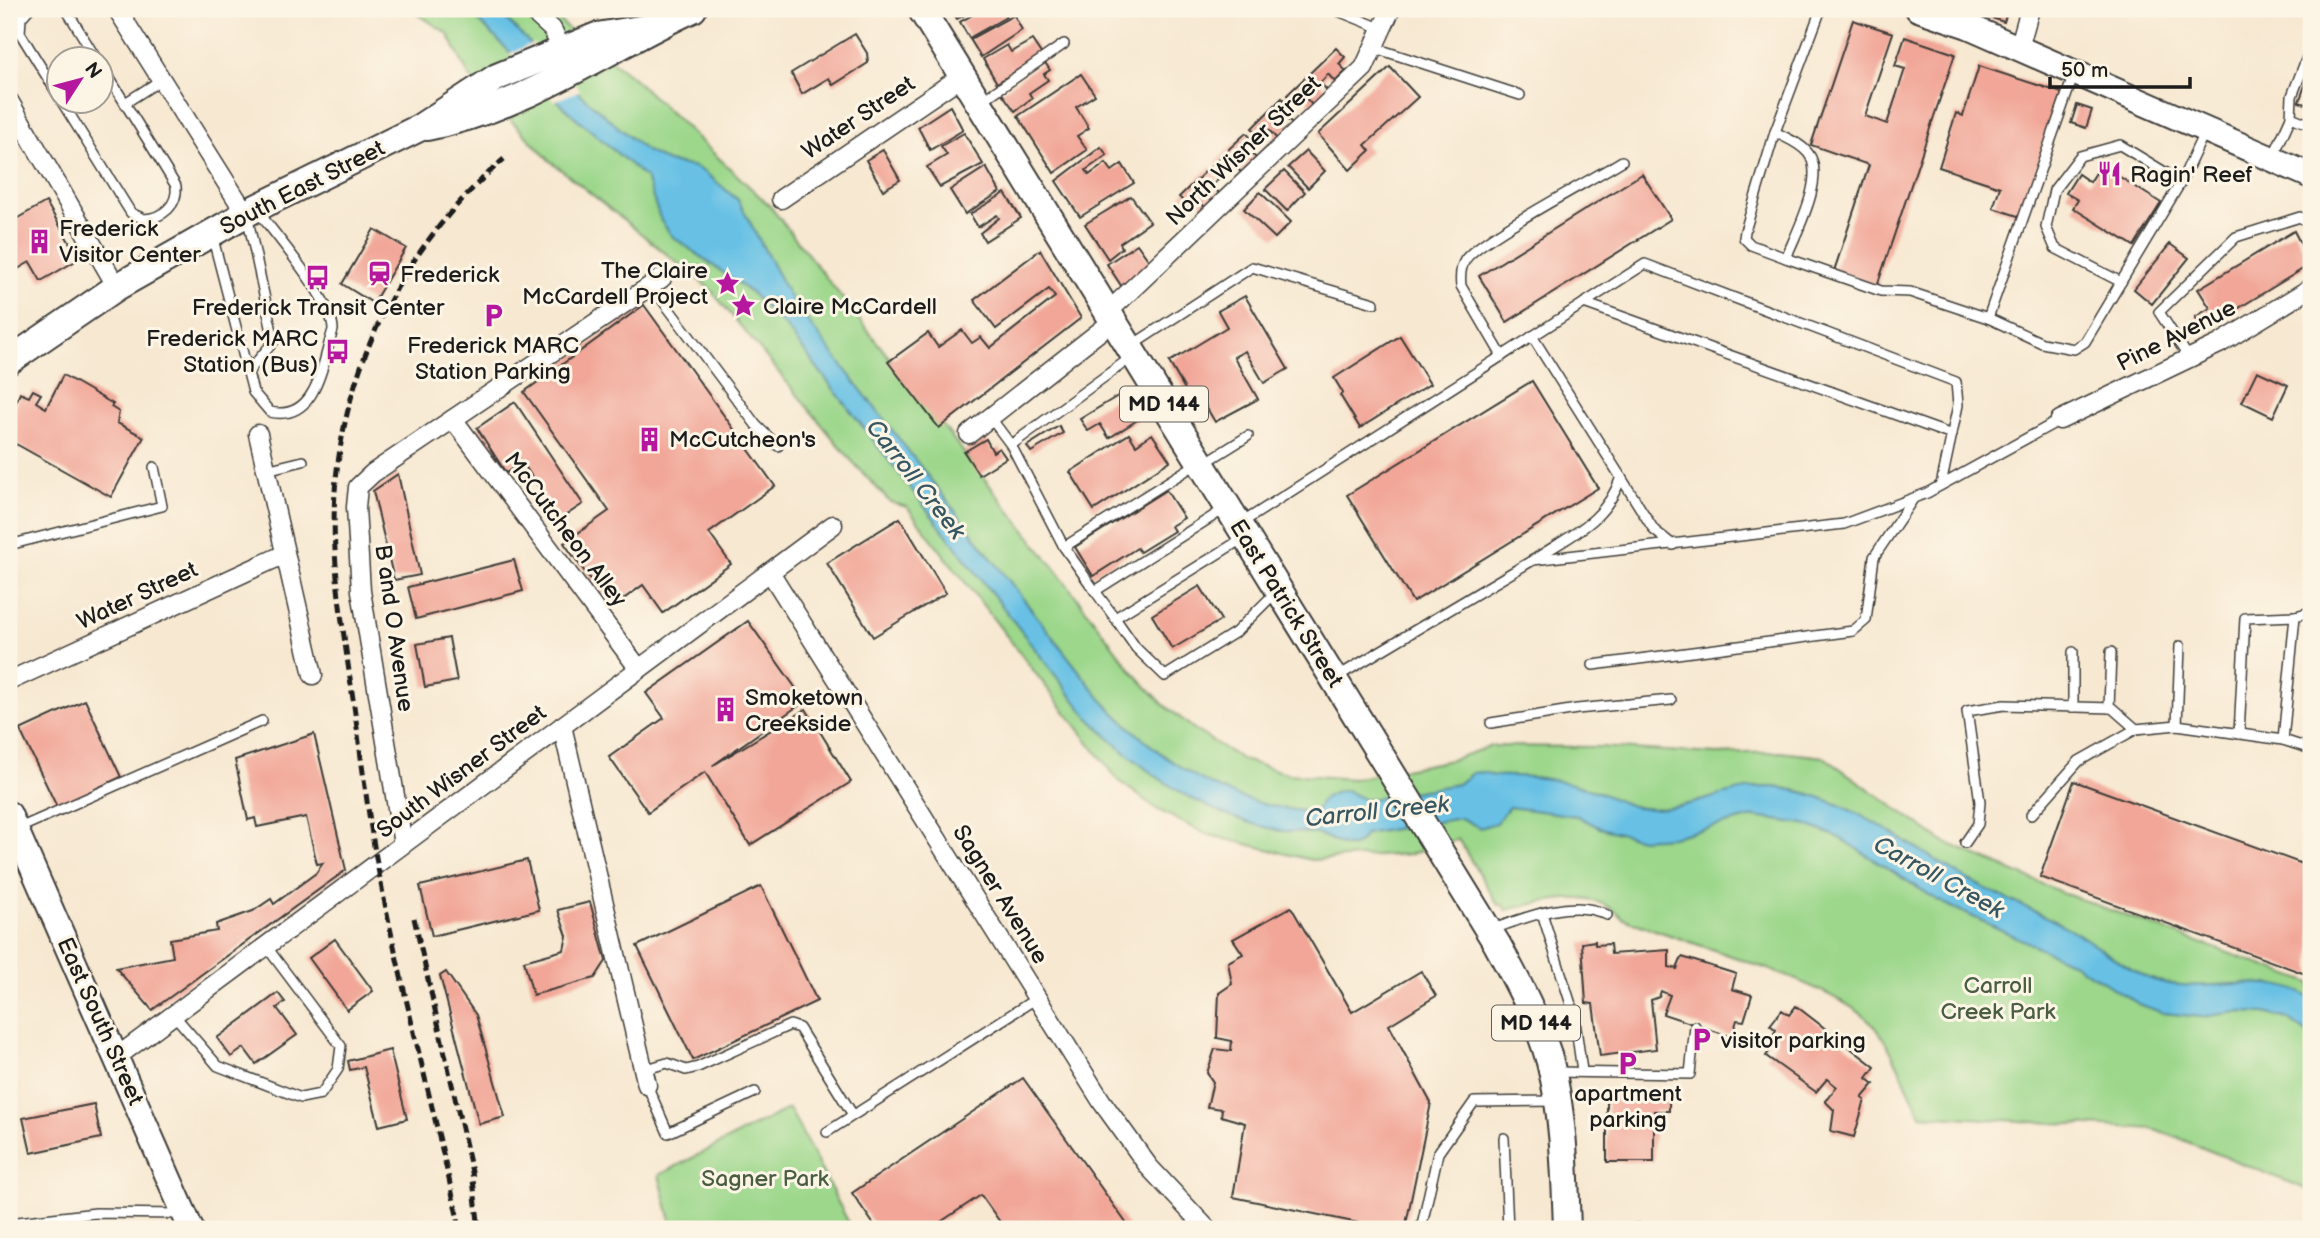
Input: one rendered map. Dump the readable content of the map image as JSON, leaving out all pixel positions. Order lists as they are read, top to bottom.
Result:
{
  "streets": {
    "main road": [
      "South East Street",
      "MD 144",
      "East Patrick Street",
      "East South Street"
    ],
    "street": [
      "Water Street",
      "North Wisner Street",
      "Pine Avenue",
      "McCutcheon Alley",
      "B and O Avenue",
      "South Wisner Street",
      "Sagner Avenue"
    ]
  },
  "crossings": [
    ["Water Street", "East Patrick Street"],
    ["North Wisner Street", "East Patrick Street"],
    ["McCutcheon Alley", "B and O Avenue"],
    ["McCutcheon Alley", "South Wisner Street"],
    ["B and O Avenue", "South Wisner Street"],
    ["South Wisner Street", "Sagner Avenue"],
    ["South Wisner Street", "East South Street"]
  ],
  "water": ["Carroll Creek"],
  "parks": ["Carroll Creek Park", "Sagner Park"],
  "places": {
    "restaurant": ["Ragin' Reef"],
    "building": ["Frederick Visitor Center", "McCutcheon's", "Smoketown Creekside"],
    "station": ["Frederick"],
    "bus stop": ["Frederick Transit Center", "Frederick MARC Station (Bus)"],
    "place": ["The Claire McCardell Project", "Claire McCardell"],
    "parking": ["Frederick MARC Station Parking", "visitor parking", "apartment parking"]
  },
  "scale_bar": "50 m",
  "north": "top right"
}
